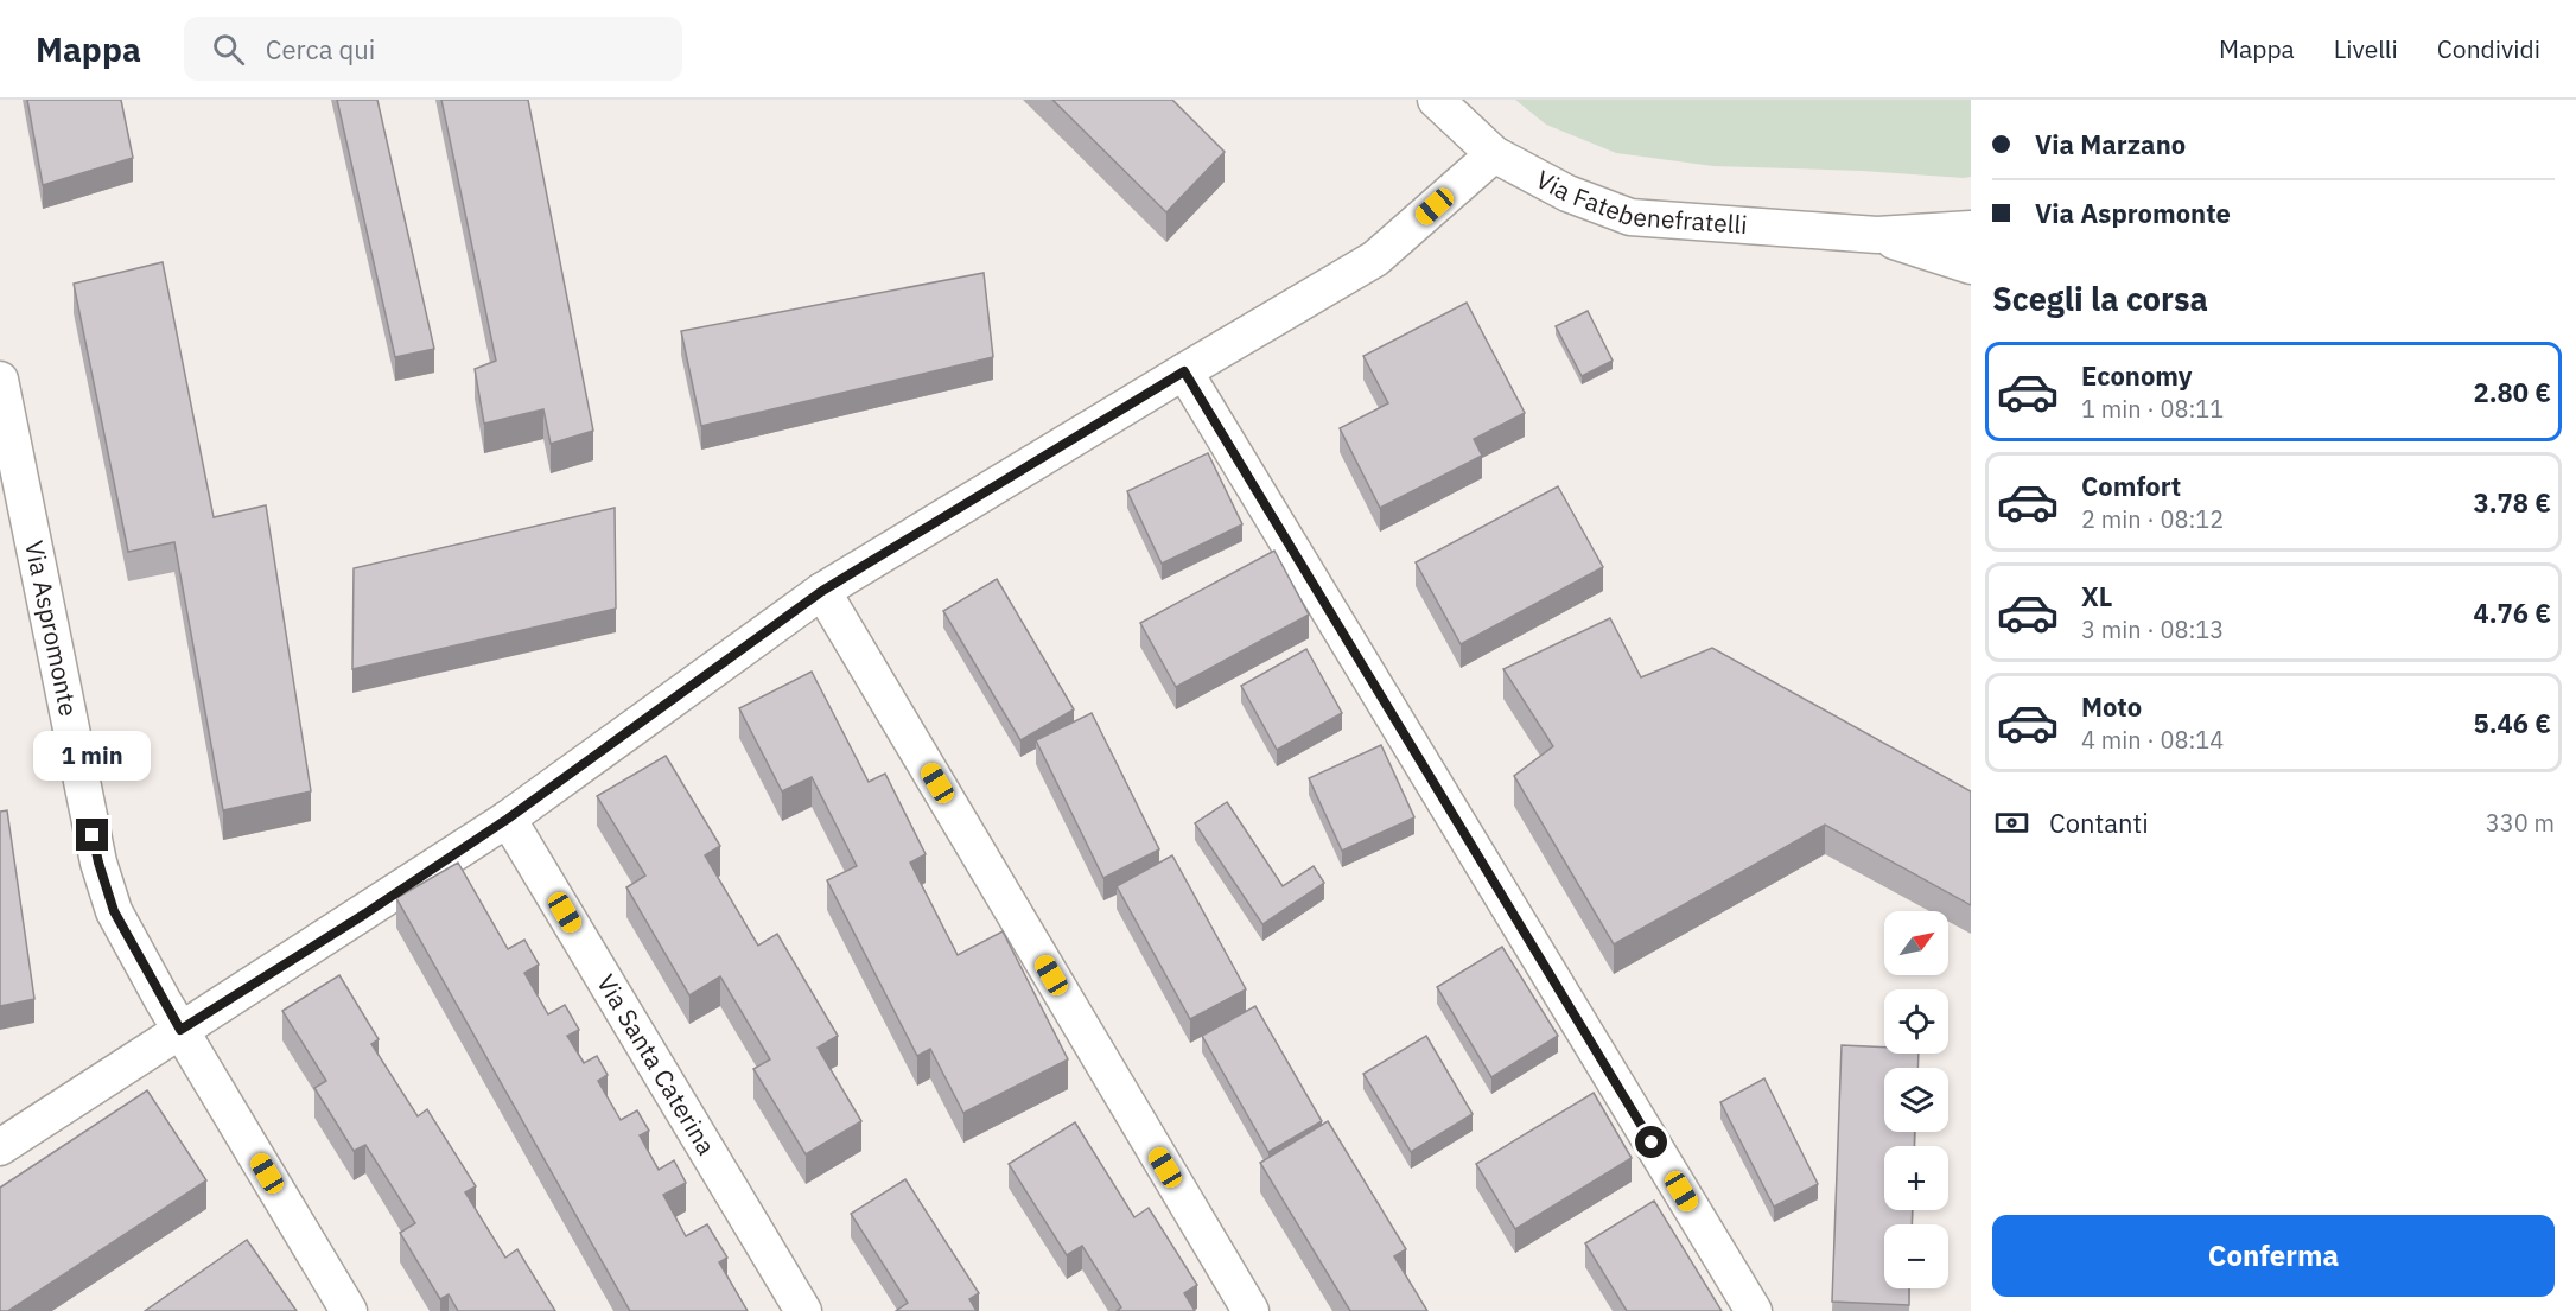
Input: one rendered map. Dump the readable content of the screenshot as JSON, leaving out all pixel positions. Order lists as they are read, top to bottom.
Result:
{
  "streets": {
    "street": ["Via Fatebenefratelli", "Via Aspromonte", "Via Santa Caterina"]
  },
  "north": "top right",
  "page": {
    "header": "Mappa",
    "search": "Cerca qui",
    "nav": ["Mappa", "Livelli", "Condividi"],
    "banner": ["Via Marzano", "Via Aspromonte"],
    "heading": "Scegli la corsa",
    "list": [
      {
        "name": "Economy",
        "note": "1 min · 08:11",
        "value": "2.80 €"
      },
      {
        "name": "Comfort",
        "note": "2 min · 08:12",
        "value": "3.78 €"
      },
      {
        "name": "XL",
        "note": "3 min · 08:13",
        "value": "4.76 €"
      },
      {
        "name": "Moto",
        "note": "4 min · 08:14",
        "value": "5.46 €"
      }
    ],
    "bubble": "1 min",
    "pay": ["Contanti", "330 m"],
    "map_buttons": ["+", "−"],
    "buttons": "Conferma"
  }
}
